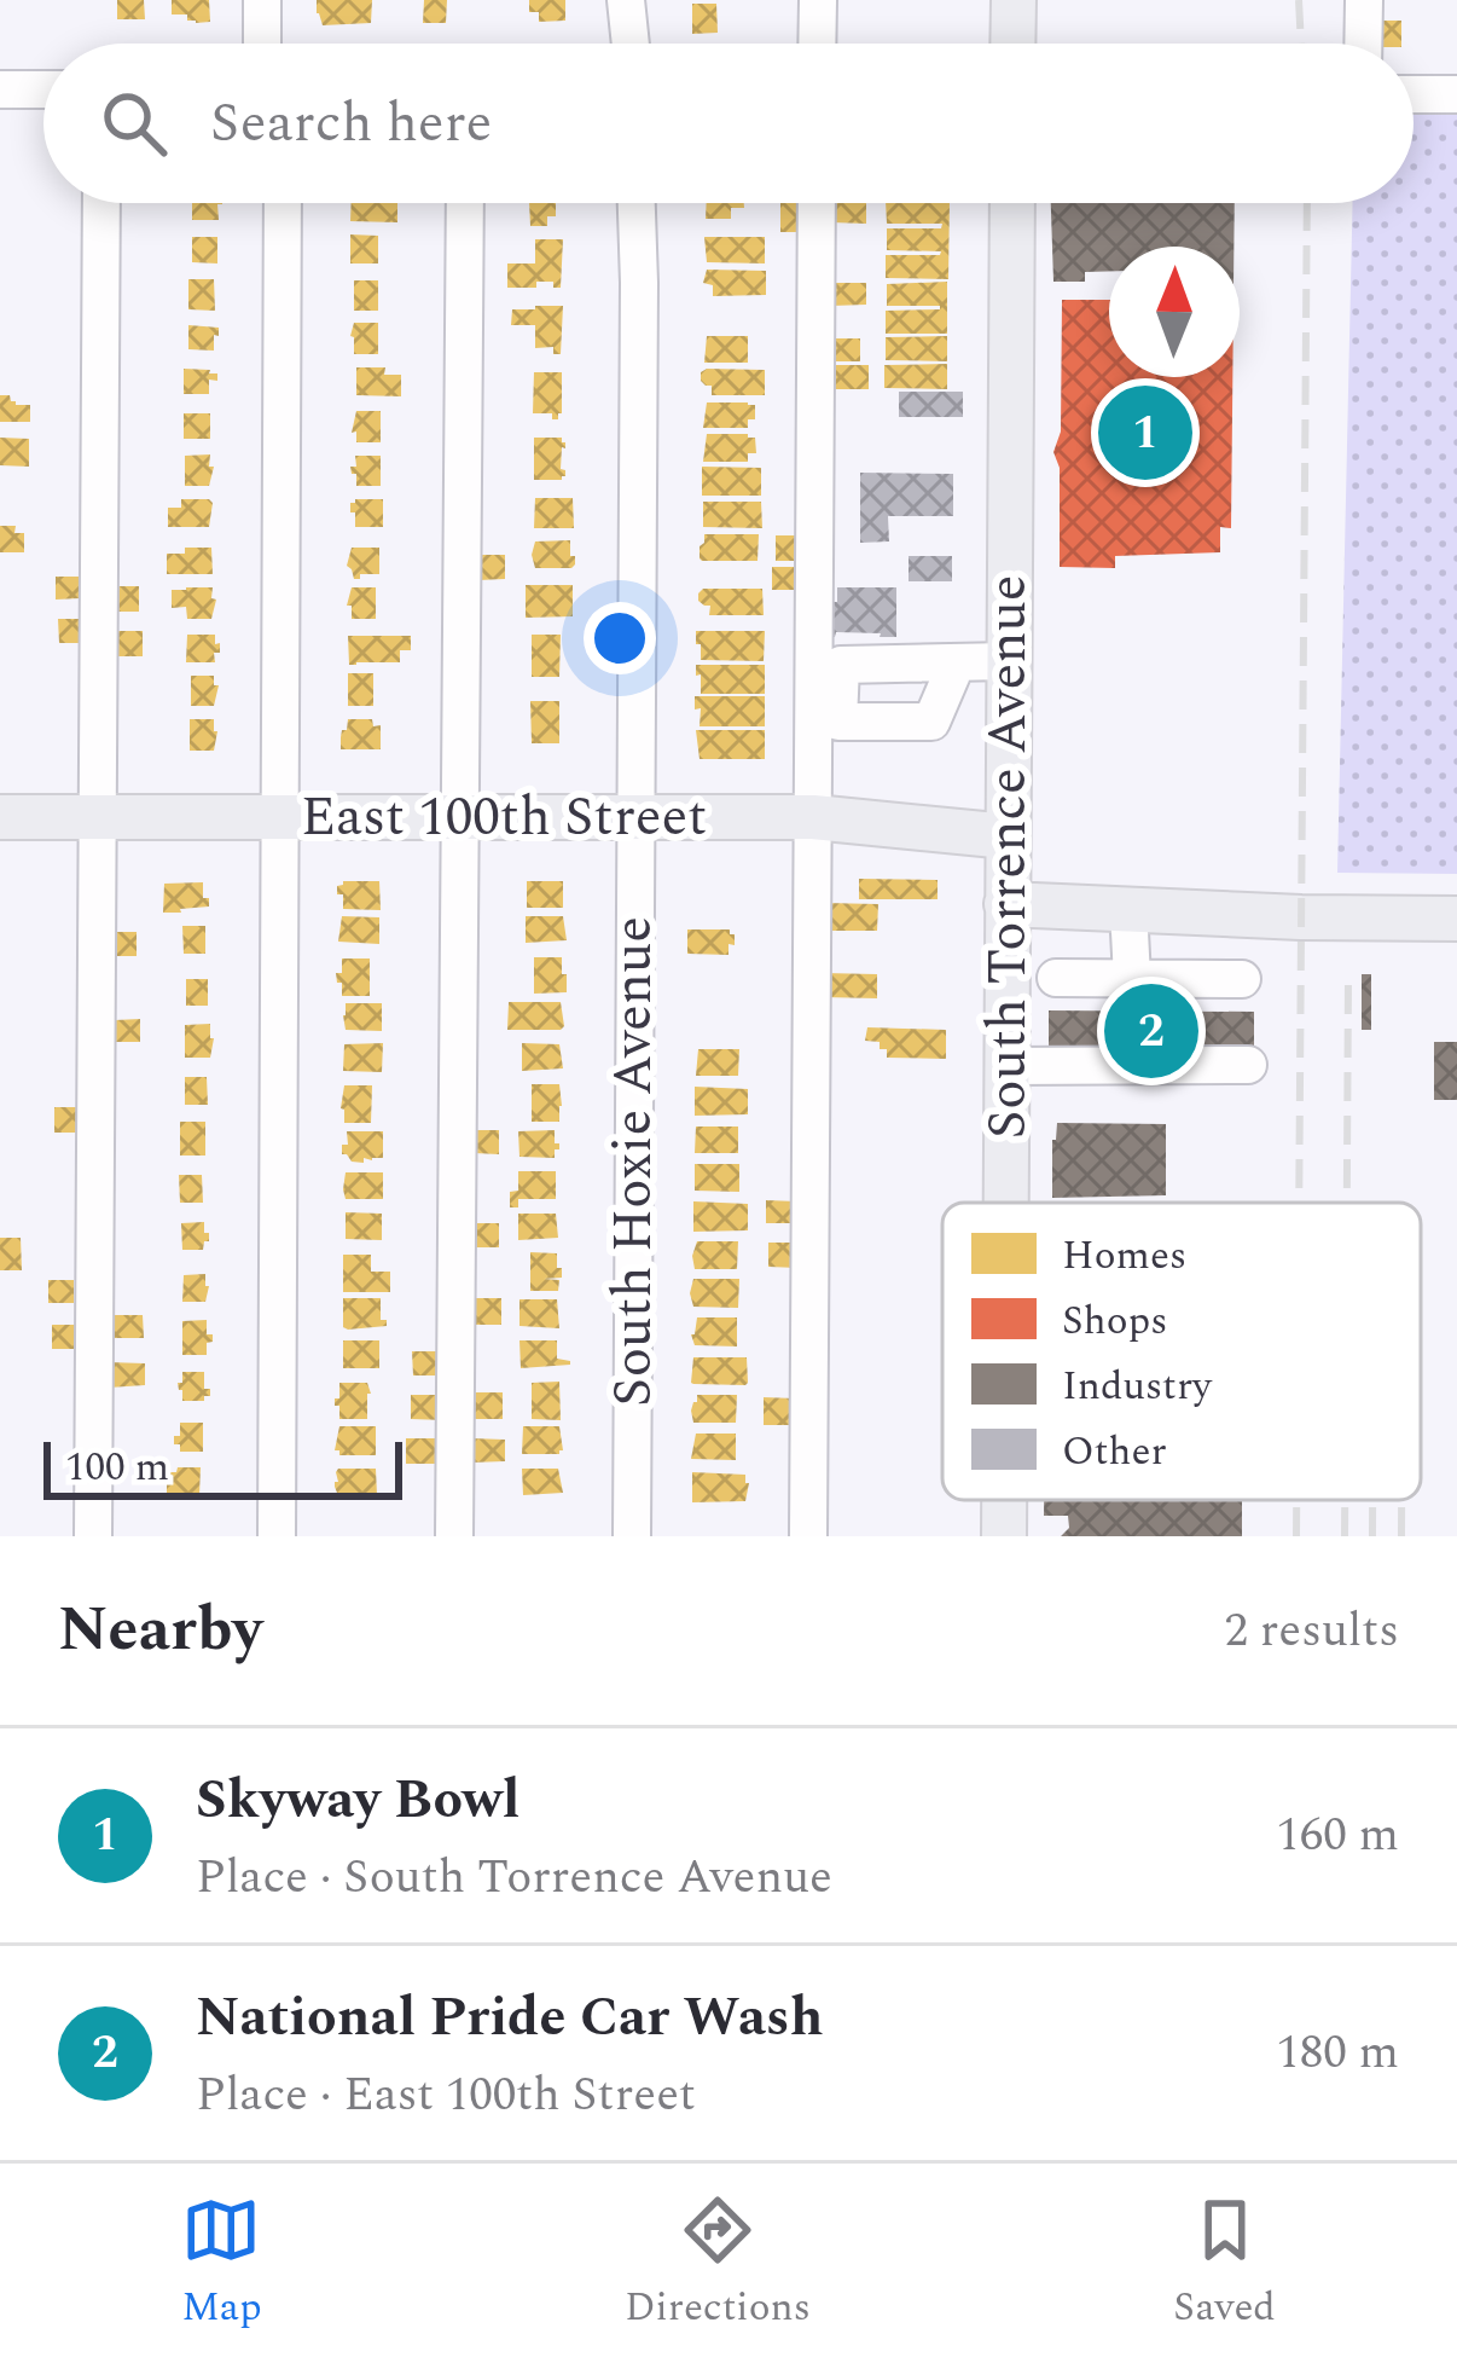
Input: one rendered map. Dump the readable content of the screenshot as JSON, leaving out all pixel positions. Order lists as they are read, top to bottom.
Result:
{
  "streets": {
    "main road": ["East 100th Street", "South Torrence Avenue"],
    "street": ["South Hoxie Avenue"]
  },
  "crossings": [
    ["East 100th Street", "South Torrence Avenue"],
    ["East 100th Street", "South Hoxie Avenue"]
  ],
  "legend": [
    "Homes",
    "Shops",
    "Industry",
    "Other"
  ],
  "scale_bar": "100 m",
  "north": "top",
  "page": {
    "search": "Search here",
    "pins": ["1", "2"],
    "scale": "100 m",
    "heading": ["Nearby", "2 results"],
    "list": [
      {
        "mark": "1",
        "name": "Skyway Bowl",
        "note": "Place · South Torrence Avenue",
        "value": "160 m"
      },
      {
        "mark": "2",
        "name": "National Pride Car Wash",
        "note": "Place · East 100th Street",
        "value": "180 m"
      }
    ],
    "nav": ["Map", "Directions", "Saved"]
  }
}
